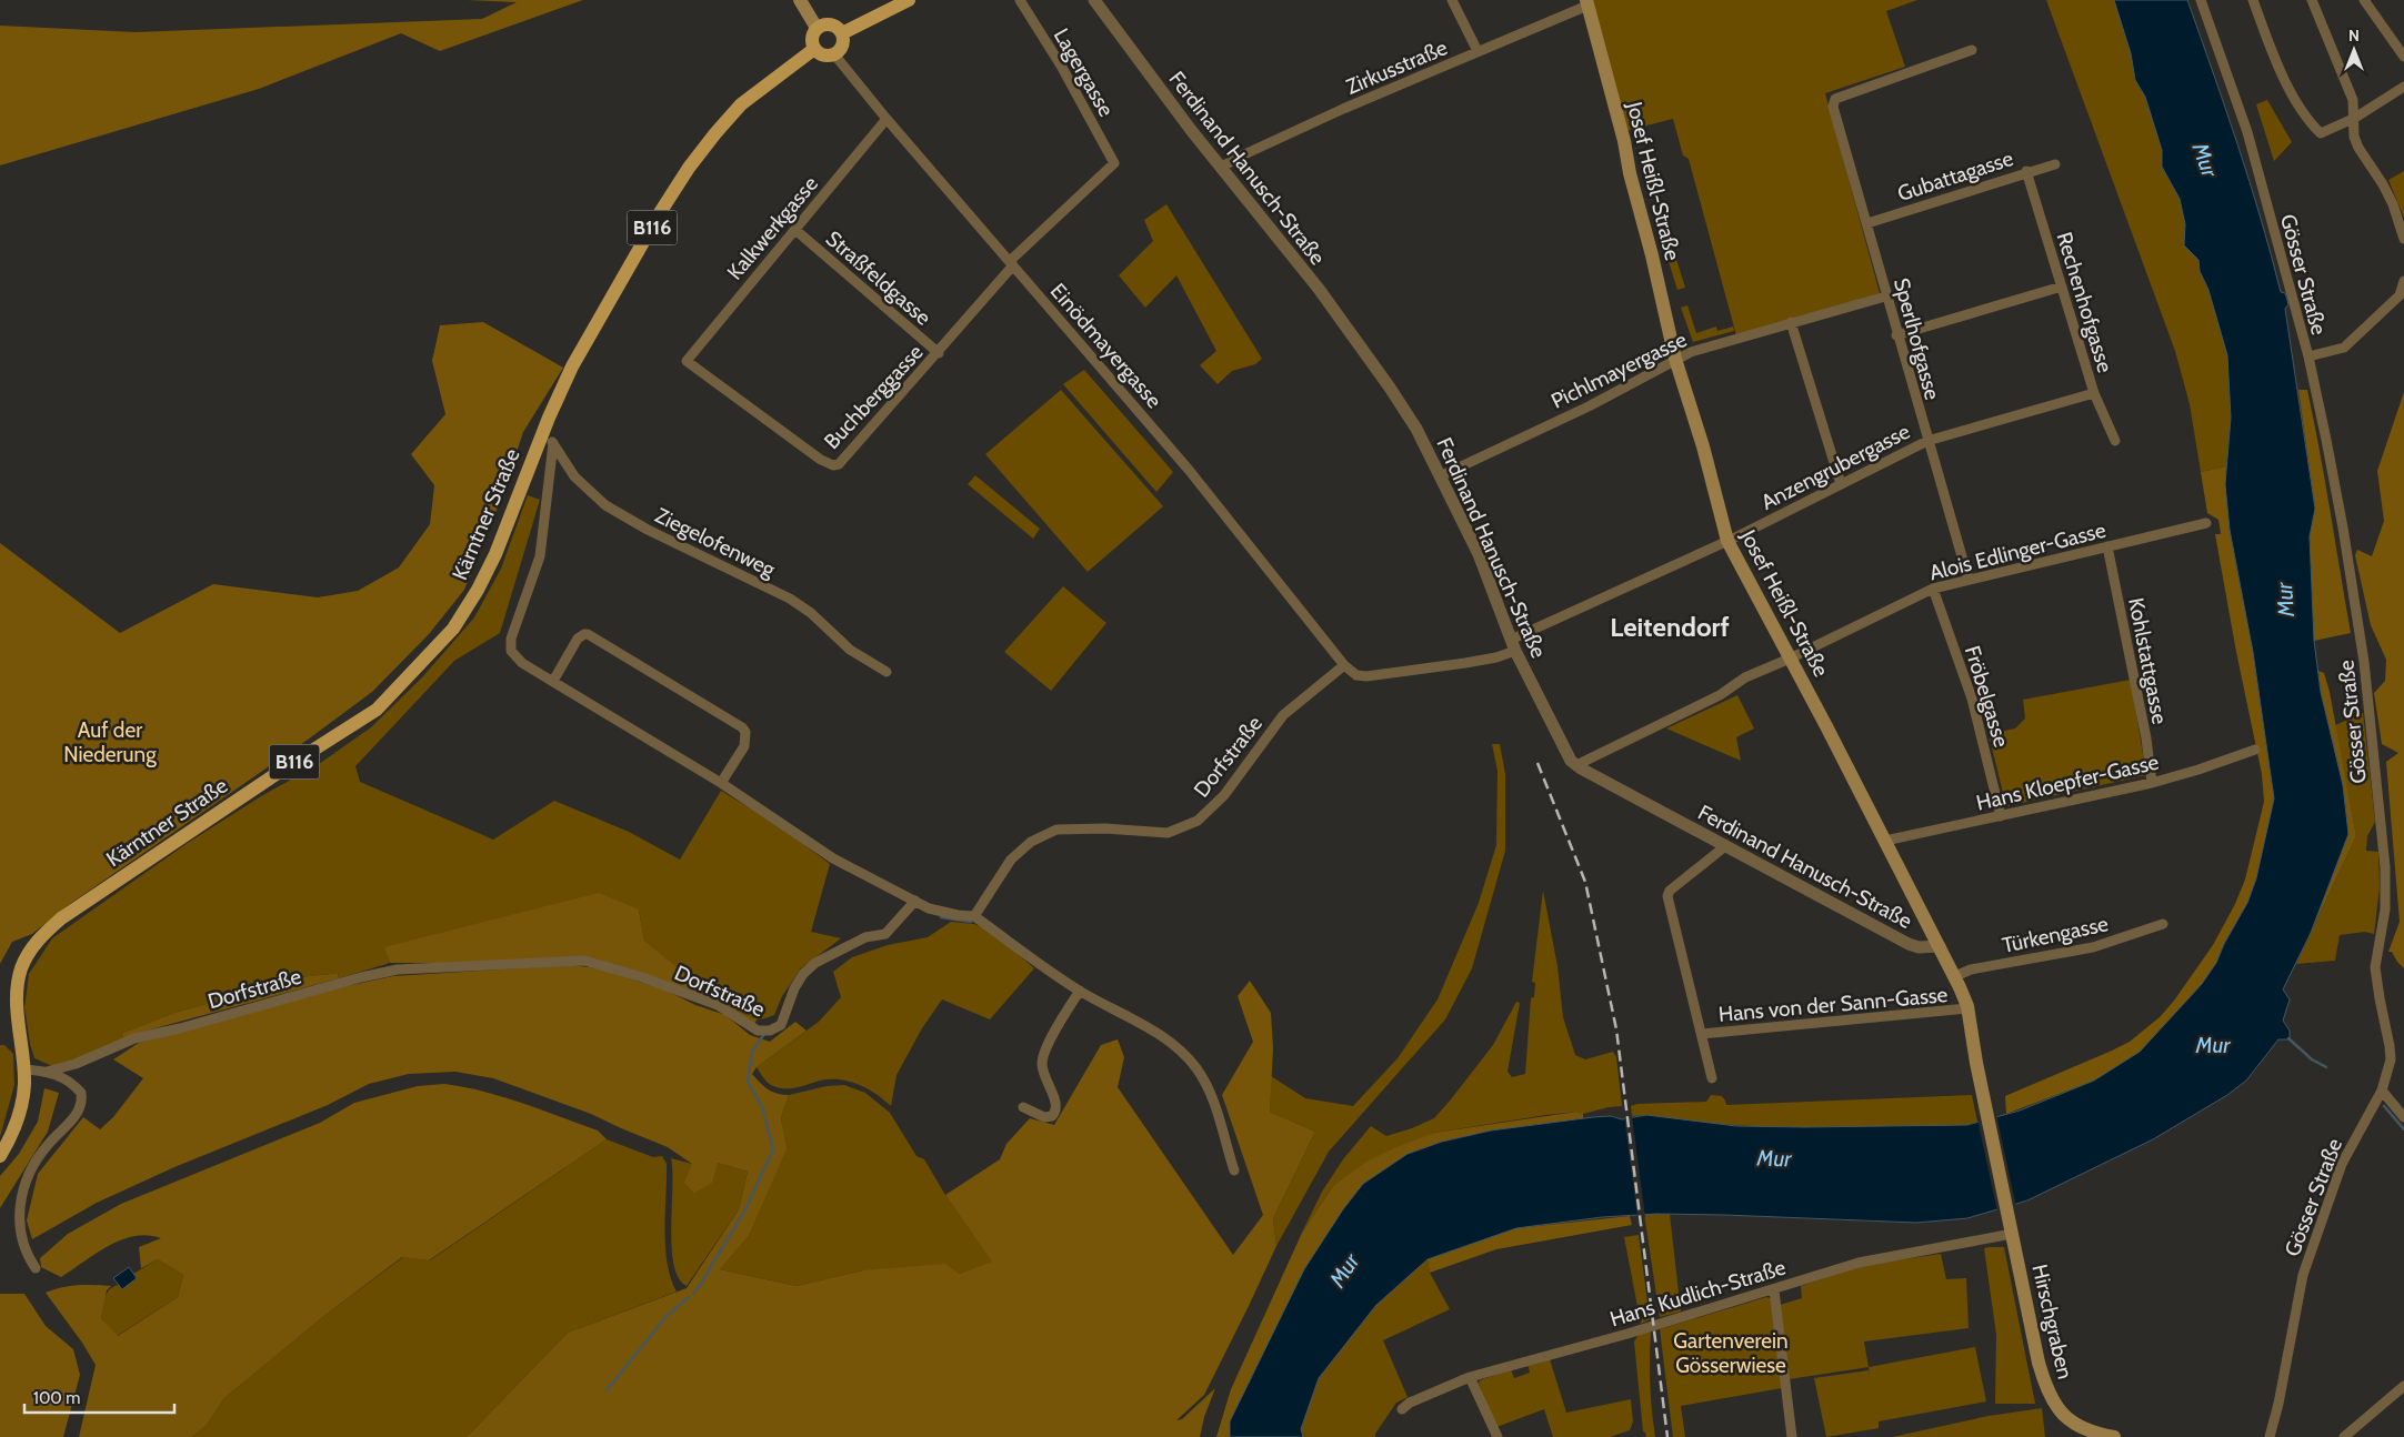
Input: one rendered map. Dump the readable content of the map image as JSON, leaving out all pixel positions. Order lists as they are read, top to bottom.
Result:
{
  "streets": {
    "main road": [
      "Josef Heißl-Straße",
      "B116",
      "Kärntner Straße",
      "Hirschgraben"
    ],
    "street": [
      "Zirkusstraße",
      "Lagergasse",
      "Ferdinand Hanusch-Straße",
      "Gubattagasse",
      "Kalkwerkgasse",
      "Gösser Straße",
      "Straßfeldgasse",
      "Rechenhofgasse",
      "Sperlhofgasse",
      "Einödmayergasse",
      "Pichlmayergasse",
      "Buchberggasse",
      "Anzengrubergasse",
      "Ziegelofenweg",
      "Alois Edlinger-Gasse",
      "Kohlstattgasse",
      "Fröbelgasse",
      "Dorfstraße",
      "Hans Kloepfer-Gasse",
      "Türkengasse",
      "Hans von der Sann-Gasse",
      "Hans Kudlich-Straße"
    ]
  },
  "crossings": [
    ["Zirkusstraße", "Ferdinand Hanusch-Straße"],
    ["Zirkusstraße", "Josef Heißl-Straße"],
    ["Lagergasse", "Buchberggasse"],
    ["Ferdinand Hanusch-Straße", "Josef Heißl-Straße"],
    ["Ferdinand Hanusch-Straße", "Pichlmayergasse"],
    ["Ferdinand Hanusch-Straße", "Anzengrubergasse"],
    ["Ferdinand Hanusch-Straße", "Alois Edlinger-Gasse"],
    ["Gubattagasse", "Rechenhofgasse"],
    ["Gubattagasse", "Sperlhofgasse"],
    ["Josef Heißl-Straße", "Pichlmayergasse"],
    ["Josef Heißl-Straße", "Anzengrubergasse"],
    ["Josef Heißl-Straße", "Alois Edlinger-Gasse"],
    ["Josef Heißl-Straße", "Hans Kloepfer-Gasse"],
    ["Josef Heißl-Straße", "Türkengasse"],
    ["Josef Heißl-Straße", "Hans von der Sann-Gasse"],
    ["Josef Heißl-Straße", "Hirschgraben"],
    ["Kalkwerkgasse", "Straßfeldgasse"],
    ["Kalkwerkgasse", "Einödmayergasse"],
    ["Kalkwerkgasse", "Buchberggasse"],
    ["Straßfeldgasse", "Buchberggasse"],
    ["Rechenhofgasse", "Anzengrubergasse"],
    ["Sperlhofgasse", "Pichlmayergasse"],
    ["Sperlhofgasse", "Anzengrubergasse"],
    ["Sperlhofgasse", "Alois Edlinger-Gasse"],
    ["Einödmayergasse", "Buchberggasse"],
    ["Einödmayergasse", "Kärntner Straße"],
    ["Einödmayergasse", "Dorfstraße"],
    ["Kärntner Straße", "Ziegelofenweg"],
    ["Alois Edlinger-Gasse", "Kohlstattgasse"],
    ["Alois Edlinger-Gasse", "Fröbelgasse"],
    ["Kohlstattgasse", "Hans Kloepfer-Gasse"],
    ["Fröbelgasse", "Hans Kloepfer-Gasse"],
    ["Hans Kudlich-Straße", "Hirschgraben"]
  ],
  "districts": ["Leitendorf"],
  "water": ["Mur"],
  "parks": ["Auf der Niederung", "Gartenverein Gösserwiese"],
  "scale_bar": "100 m",
  "north": "top"
}
